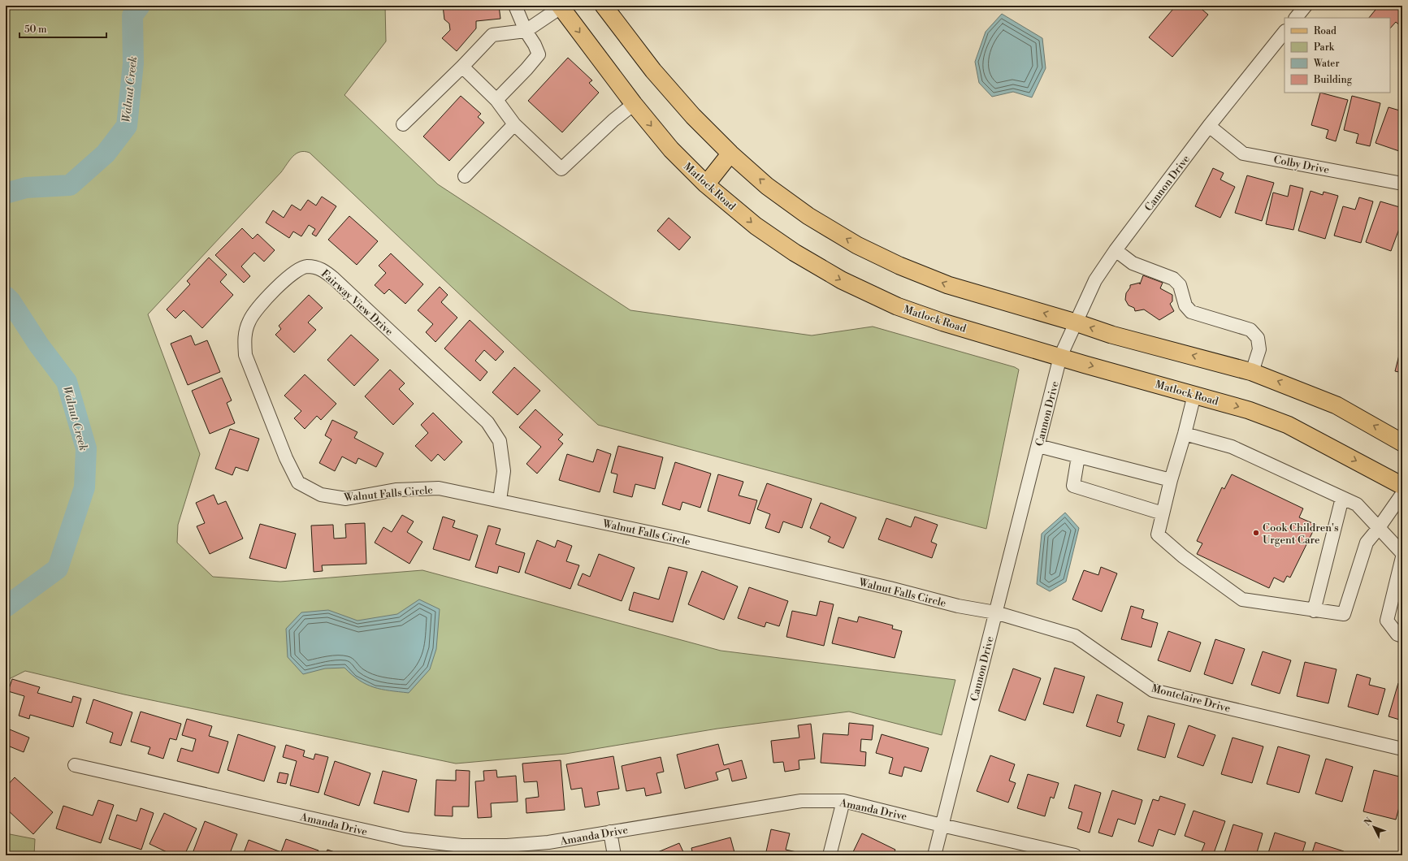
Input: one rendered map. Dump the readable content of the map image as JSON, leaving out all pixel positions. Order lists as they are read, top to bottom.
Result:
{
  "streets": {
    "main road": ["Matlock Road"],
    "street": [
      "Colby Drive",
      "Cannon Drive",
      "Fairway View Drive",
      "Walnut Falls Circle",
      "Montclaire Drive",
      "Amanda Drive"
    ]
  },
  "crossings": [
    ["Colby Drive", "Cannon Drive"],
    ["Cannon Drive", "Matlock Road"],
    ["Cannon Drive", "Walnut Falls Circle"],
    ["Cannon Drive", "Montclaire Drive"],
    ["Cannon Drive", "Amanda Drive"],
    ["Fairway View Drive", "Walnut Falls Circle"],
    ["Walnut Falls Circle", "Montclaire Drive"]
  ],
  "water": ["Walnut Creek"],
  "places": ["Cook Children's Urgent Care"],
  "legend": [
    "Road",
    "Park",
    "Water",
    "Building"
  ],
  "scale_bar": "50 m",
  "north": "top left"
}
